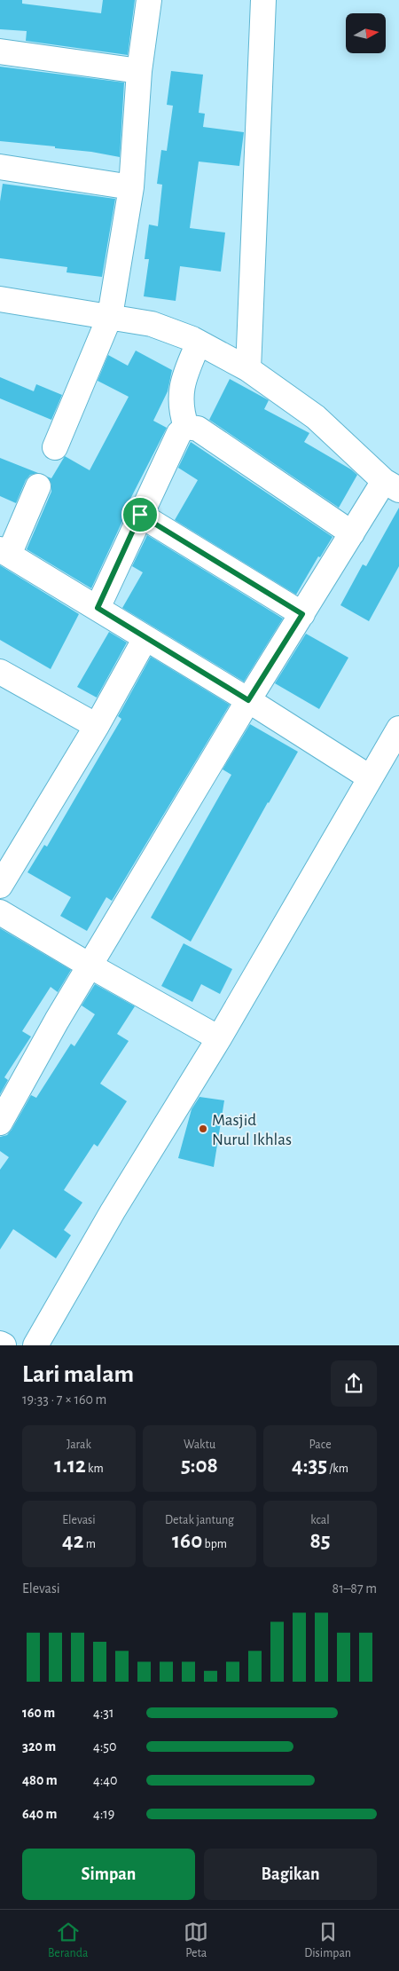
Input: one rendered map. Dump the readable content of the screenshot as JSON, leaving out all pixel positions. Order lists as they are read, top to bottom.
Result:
{
  "places": ["Masjid Nurul Ikhlas"],
  "north": "right",
  "page": {
    "heading": ["Lari malam", "19:33 · 7 × 160 m"],
    "stats": [
      ["Jarak", "1.12 km"],
      ["Waktu", "5:08"],
      ["Pace", "4:35 /km"],
      ["Elevasi", "42 m"],
      ["Detak jantung", "160 bpm"],
      ["kcal", "85"]
    ],
    "chart": ["Elevasi", "81–87 m"],
    "list": [
      {
        "name": "160 m",
        "note": "4:31"
      },
      {
        "name": "320 m",
        "note": "4:50"
      },
      {
        "name": "480 m",
        "note": "4:40"
      },
      {
        "name": "640 m",
        "note": "4:19"
      }
    ],
    "buttons": ["Simpan", "Bagikan"],
    "tabs": ["Beranda", "Peta", "Disimpan"]
  }
}
